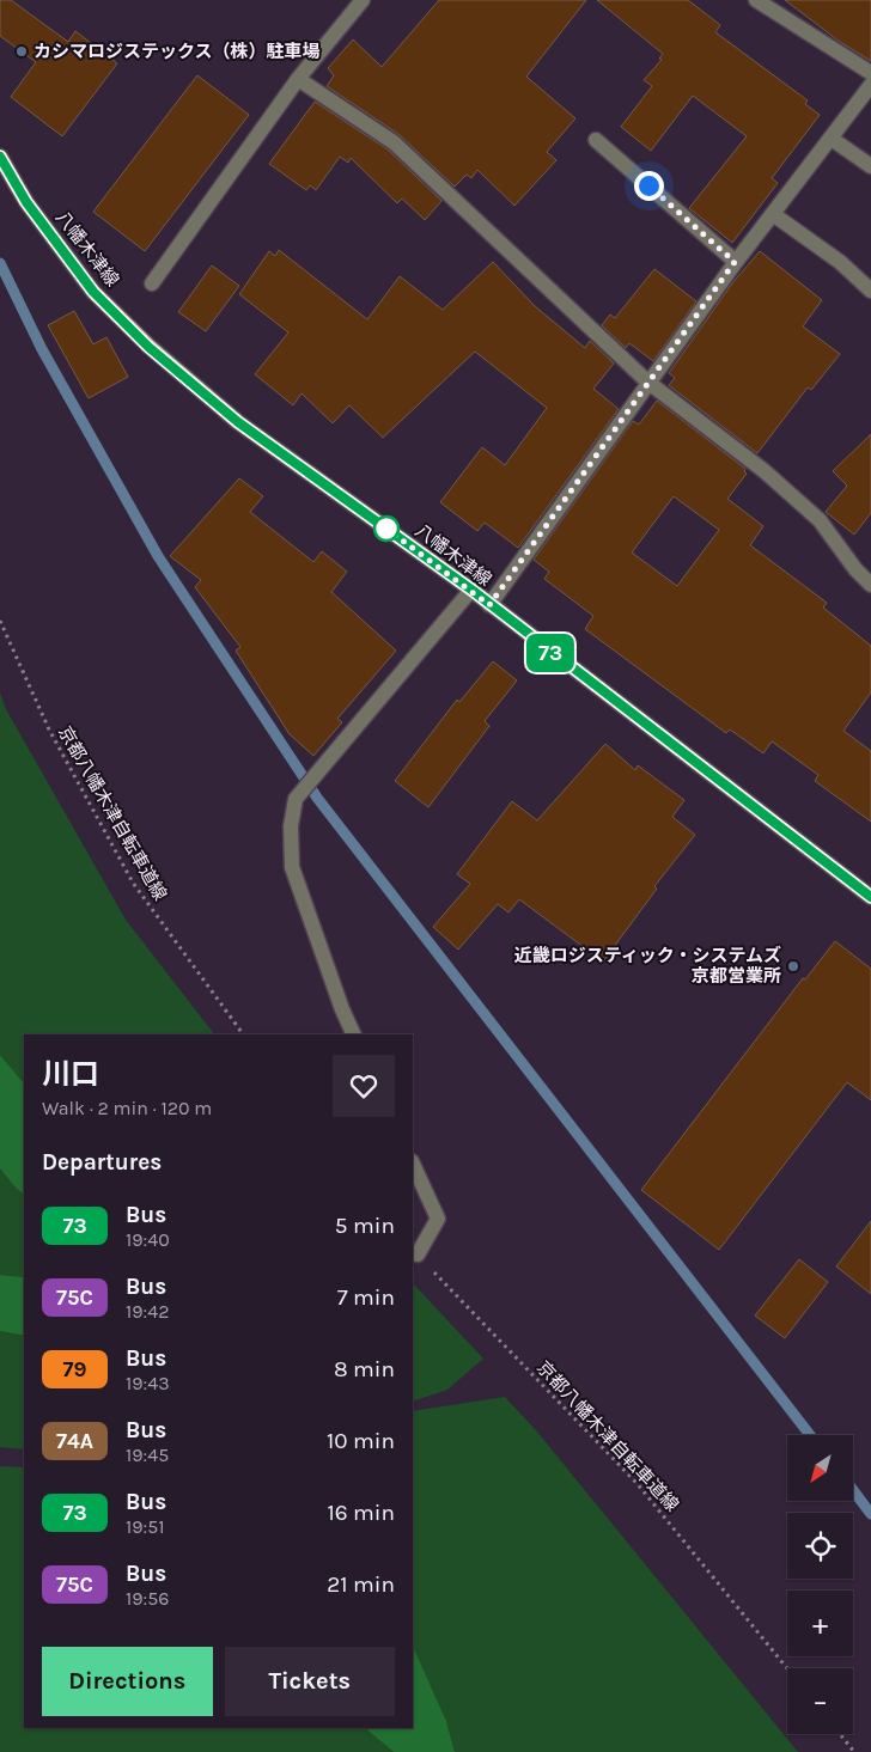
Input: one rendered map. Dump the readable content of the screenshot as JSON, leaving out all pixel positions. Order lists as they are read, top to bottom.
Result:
{
  "streets": {
    "main road": ["八幡木津線"],
    "path": ["京都八幡木津自転車道線"]
  },
  "places": ["カシマロジステックス（株）駐車場", "近畿ロジスティック・システムズ 京都営業所"],
  "lines": ["bus line 73"],
  "north": "bottom left",
  "page": {
    "on_map": "73",
    "heading": [
      ["川口", "Walk · 2 min · 120 m"],
      "Departures"
    ],
    "list": [
      {
        "mark": "73",
        "name": "Bus",
        "note": "19:40",
        "value": "5 min"
      },
      {
        "mark": "75C",
        "name": "Bus",
        "note": "19:42",
        "value": "7 min"
      },
      {
        "mark": "79",
        "name": "Bus",
        "note": "19:43",
        "value": "8 min"
      },
      {
        "mark": "74A",
        "name": "Bus",
        "note": "19:45",
        "value": "10 min"
      },
      {
        "mark": "73",
        "name": "Bus",
        "note": "19:51",
        "value": "16 min"
      },
      {
        "mark": "75C",
        "name": "Bus",
        "note": "19:56",
        "value": "21 min"
      }
    ],
    "map_buttons": ["+", "−"],
    "buttons": ["Directions", "Tickets"]
  }
}
